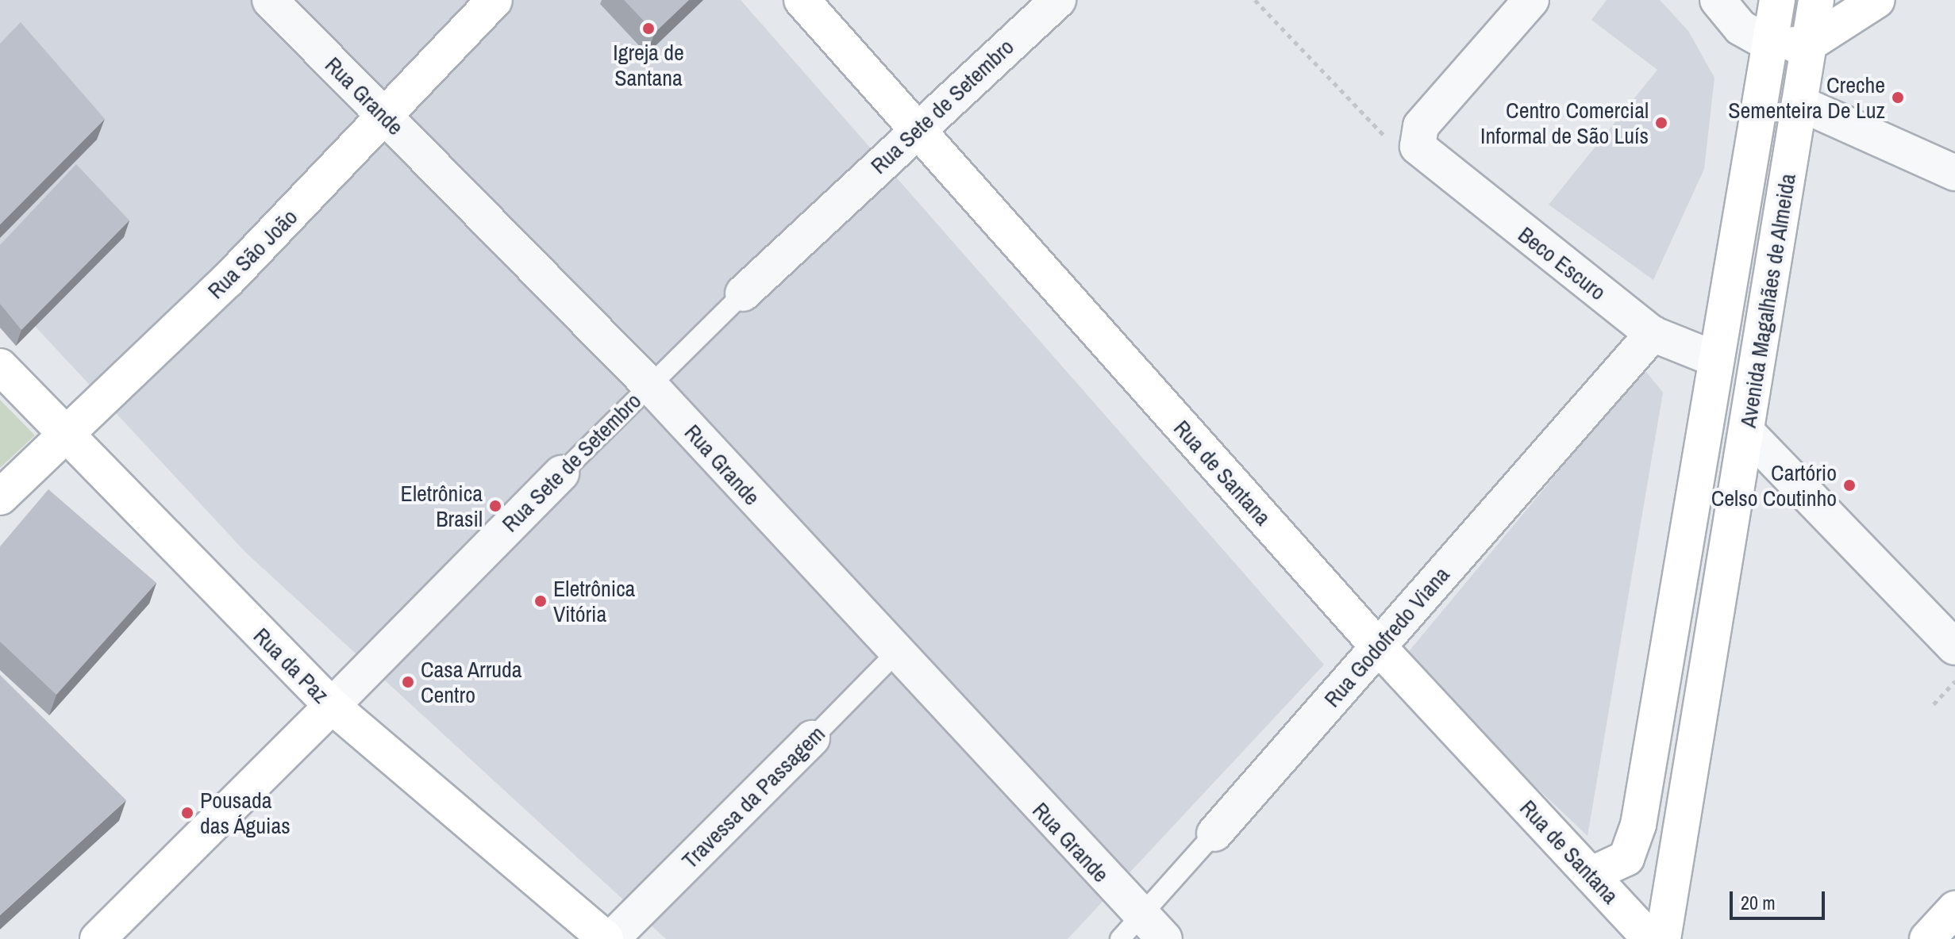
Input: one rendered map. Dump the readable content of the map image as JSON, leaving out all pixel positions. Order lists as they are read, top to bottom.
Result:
{
  "streets": {
    "main road": [
      "Rua Sete de Setembro",
      "Rua São João",
      "Avenida Magalhães de Almeida",
      "Rua de Santana",
      "Rua da Paz"
    ],
    "street": [
      "Rua Grande",
      "Beco Escuro",
      "Rua Godofredo Viana",
      "Travessa da Passagem"
    ]
  },
  "crossings": [
    ["Rua Grande", "Rua Sete de Setembro"],
    ["Rua Grande", "Rua São João"],
    ["Rua Grande", "Rua Godofredo Viana"],
    ["Rua Grande", "Travessa da Passagem"],
    ["Rua Sete de Setembro", "Rua de Santana"],
    ["Rua Sete de Setembro", "Rua da Paz"],
    ["Rua São João", "Rua da Paz"],
    ["Beco Escuro", "Avenida Magalhães de Almeida"],
    ["Beco Escuro", "Rua Godofredo Viana"],
    ["Avenida Magalhães de Almeida", "Rua de Santana"],
    ["Rua de Santana", "Rua Godofredo Viana"]
  ],
  "places": [
    "Igreja de Santana",
    "Creche Sementeira De Luz",
    "Centro Comercial Informal de São Luís",
    "Cartório Celso Coutinho",
    "Eletrônica Brasil",
    "Eletrônica Vitória",
    "Casa Arruda Centro",
    "Pousada das Águias"
  ],
  "scale_bar": "20 m"
}
